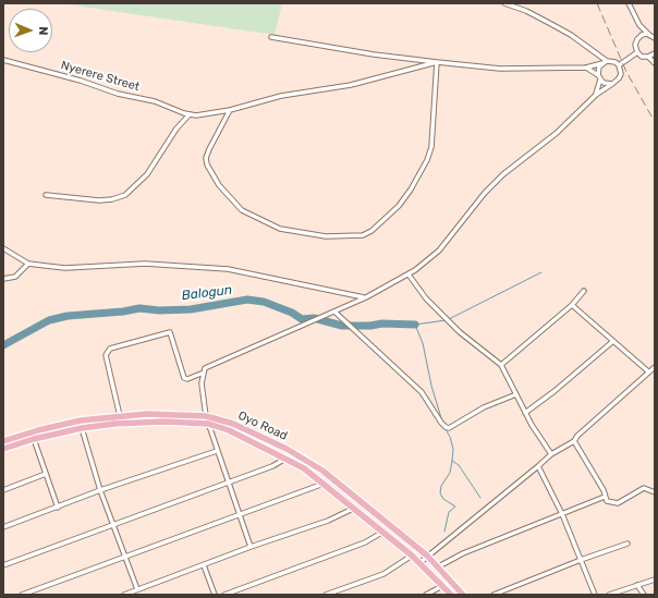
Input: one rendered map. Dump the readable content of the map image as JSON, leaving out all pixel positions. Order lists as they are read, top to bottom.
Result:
{
  "streets": {
    "main road": ["Oyo Road"],
    "street": ["Nyerere Street"]
  },
  "water": ["Balogun"],
  "north": "right"
}
